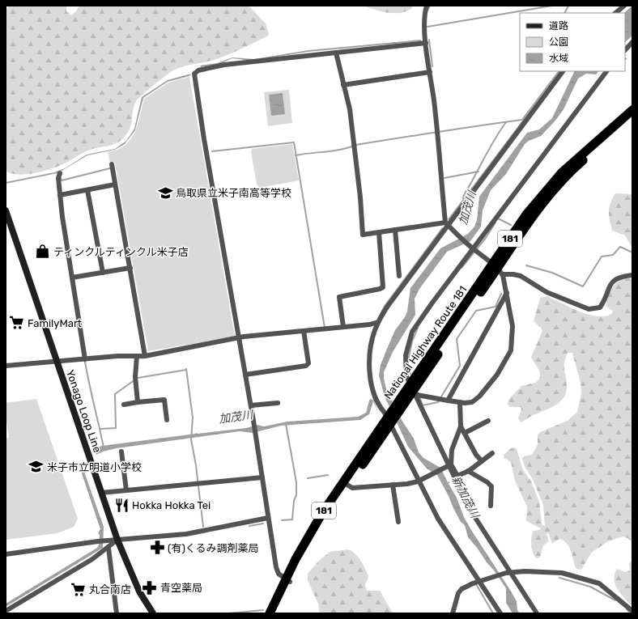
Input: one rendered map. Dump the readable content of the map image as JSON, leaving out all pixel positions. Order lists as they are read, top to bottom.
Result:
{
  "streets": {
    "highway": ["181", "National Highway Route 181"],
    "main road": ["Yonago Loop Line"]
  },
  "water": ["加茂川", "新加茂川"],
  "places": {
    "school or university": ["鳥取県立米子南高等学校", "米子市立明道小学校"],
    "shop": ["ティンクルティンクル米子店"],
    "supermarket": ["FamilyMart", "丸合南店"],
    "restaurant": ["Hokka Hokka Tei"],
    "pharmacy": ["(有)くるみ調剤薬局", "青空薬局"]
  },
  "legend": ["道路", "公園", "水域"]
}
